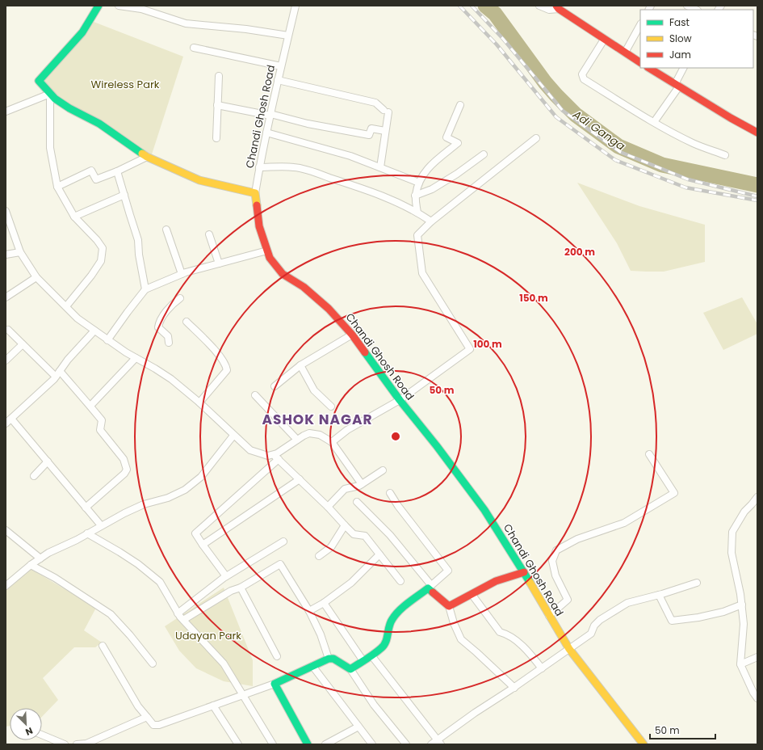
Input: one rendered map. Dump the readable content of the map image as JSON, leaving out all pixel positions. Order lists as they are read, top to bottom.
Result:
{
  "streets": {
    "street": ["Chandi Ghosh Road"]
  },
  "districts": ["ASHOK NAGAR"],
  "water": ["Adi Ganga"],
  "parks": ["Wireless Park", "Udayan Park"],
  "legend": ["Fast", "Slow", "Jam"],
  "scale_bar": "50 m",
  "north": "bottom right",
  "rings": [
    "200 m",
    "150 m",
    "100 m",
    "50 m"
  ]
}
